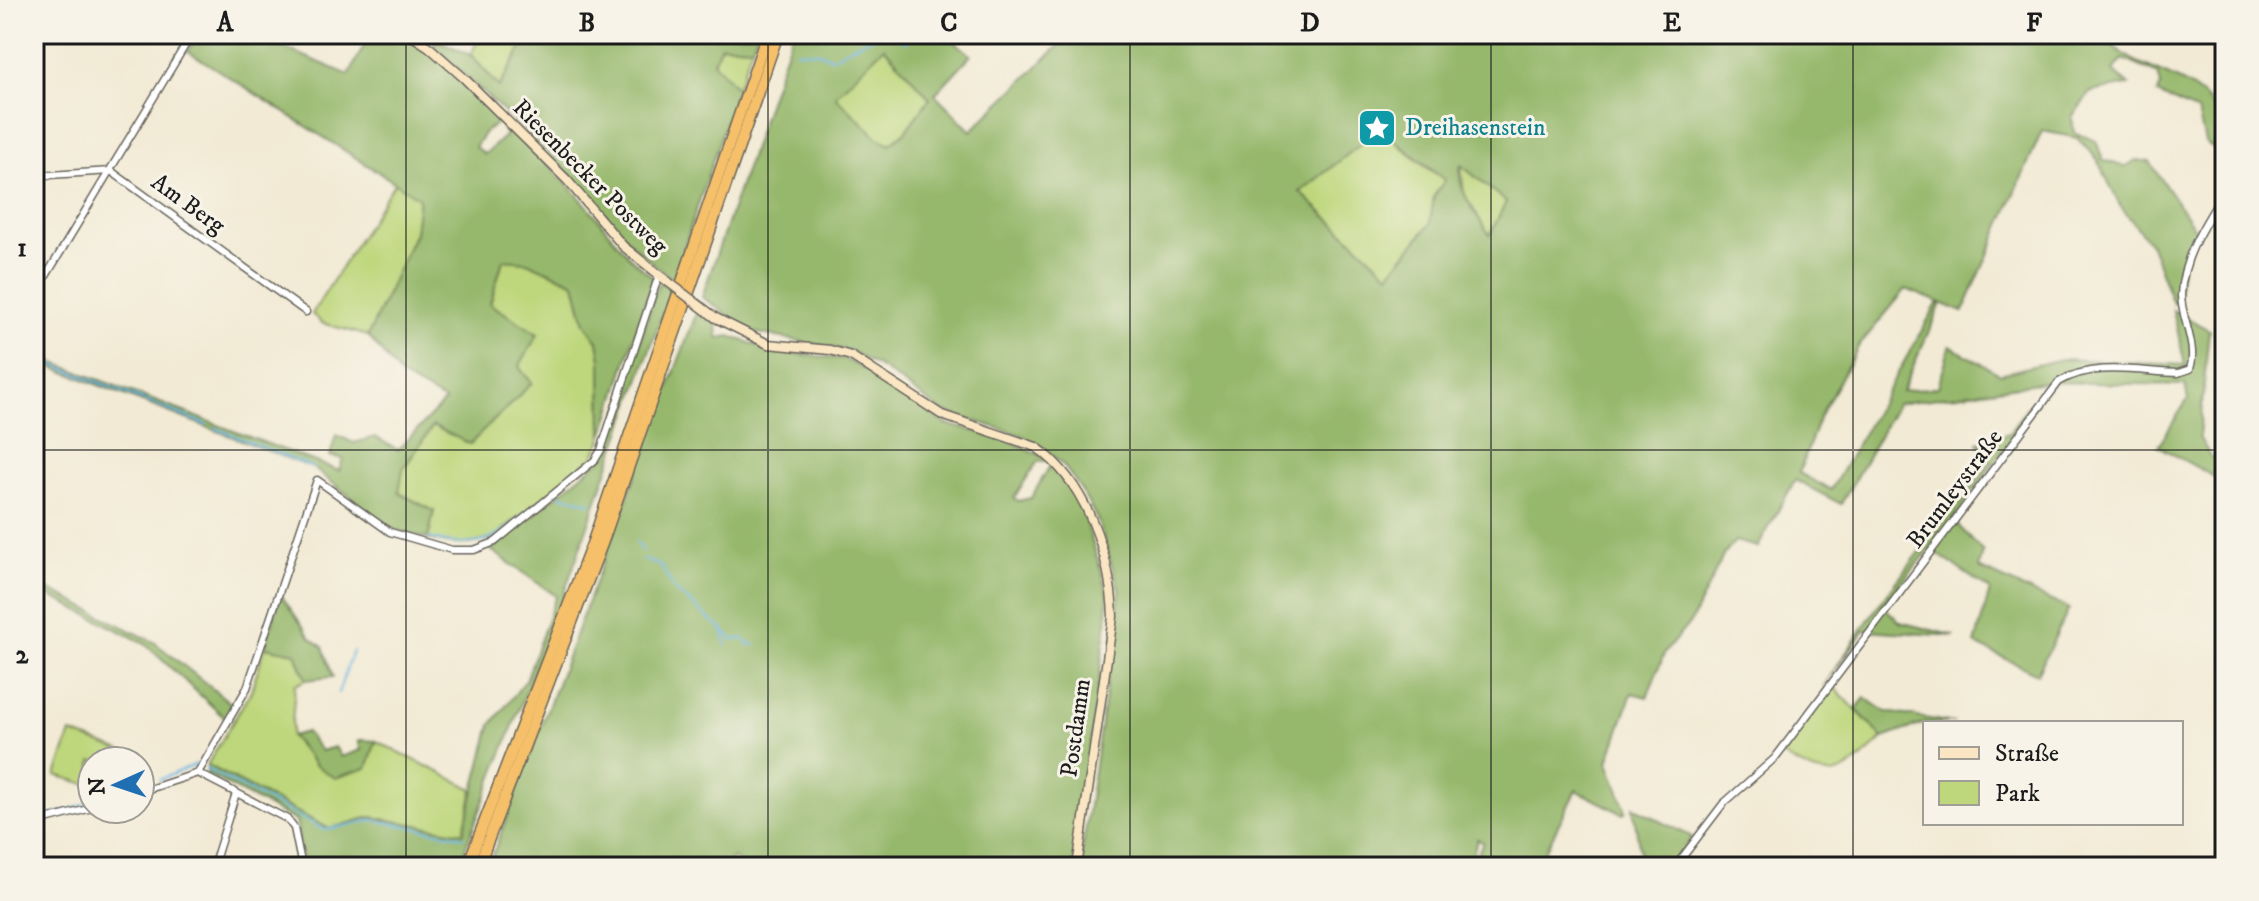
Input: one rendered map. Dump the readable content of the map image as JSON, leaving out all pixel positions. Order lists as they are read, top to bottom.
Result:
{
  "streets": {
    "street": [
      "Riesenbecker Postweg",
      "Am Berg",
      "Brumleystraße",
      "Postdamm"
    ]
  },
  "crossings": [
    ["Riesenbecker Postweg", "Postdamm"]
  ],
  "places": {
    "place": ["Dreihasenstein"]
  },
  "legend": ["Straße", "Park"],
  "north": "left",
  "grid": {
    "columns": [
      "A",
      "B",
      "C",
      "D",
      "E",
      "F"
    ],
    "rows": ["1", "2"]
  }
}
